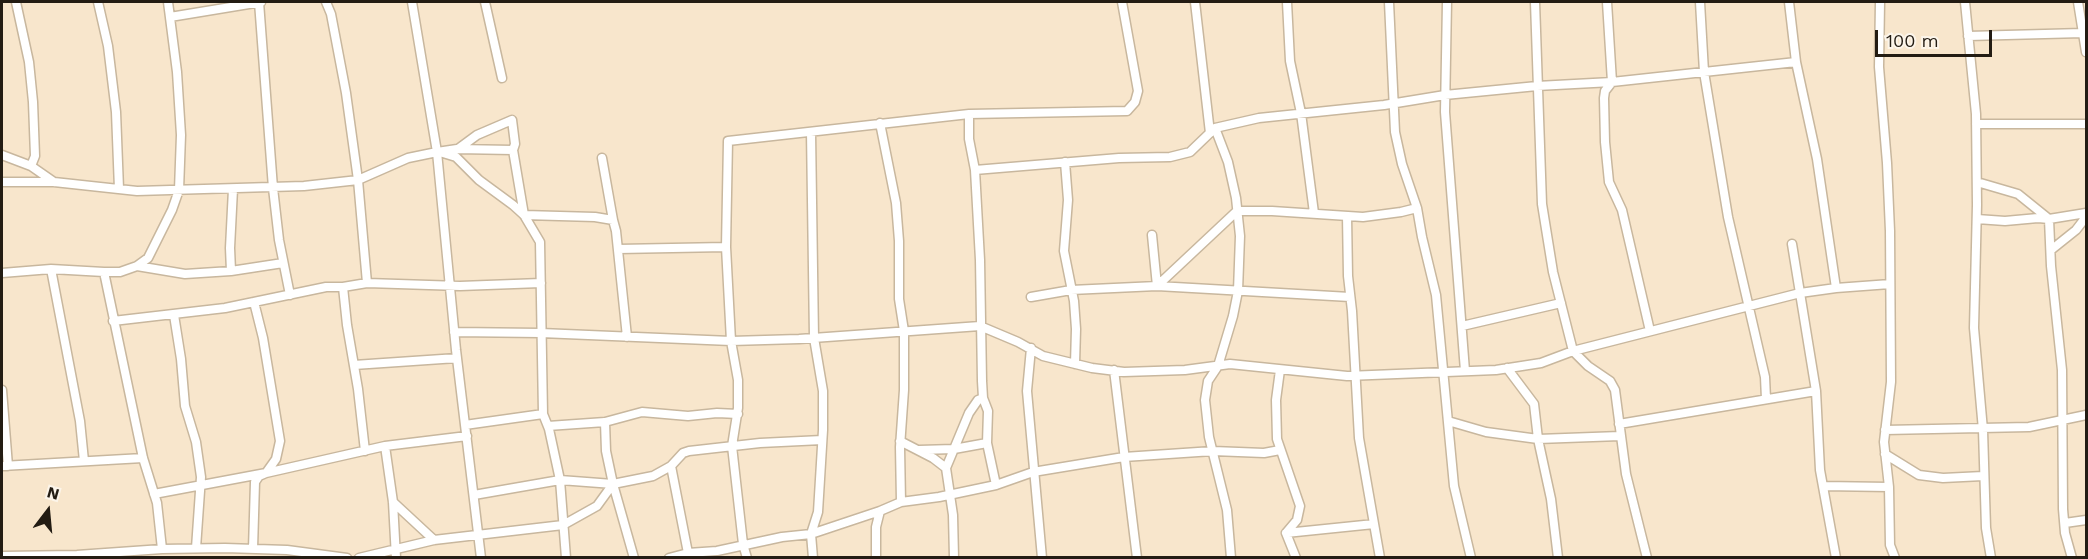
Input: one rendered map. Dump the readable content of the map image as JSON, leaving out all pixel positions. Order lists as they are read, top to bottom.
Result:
{
  "scale_bar": "100 m",
  "north": "top"
}
